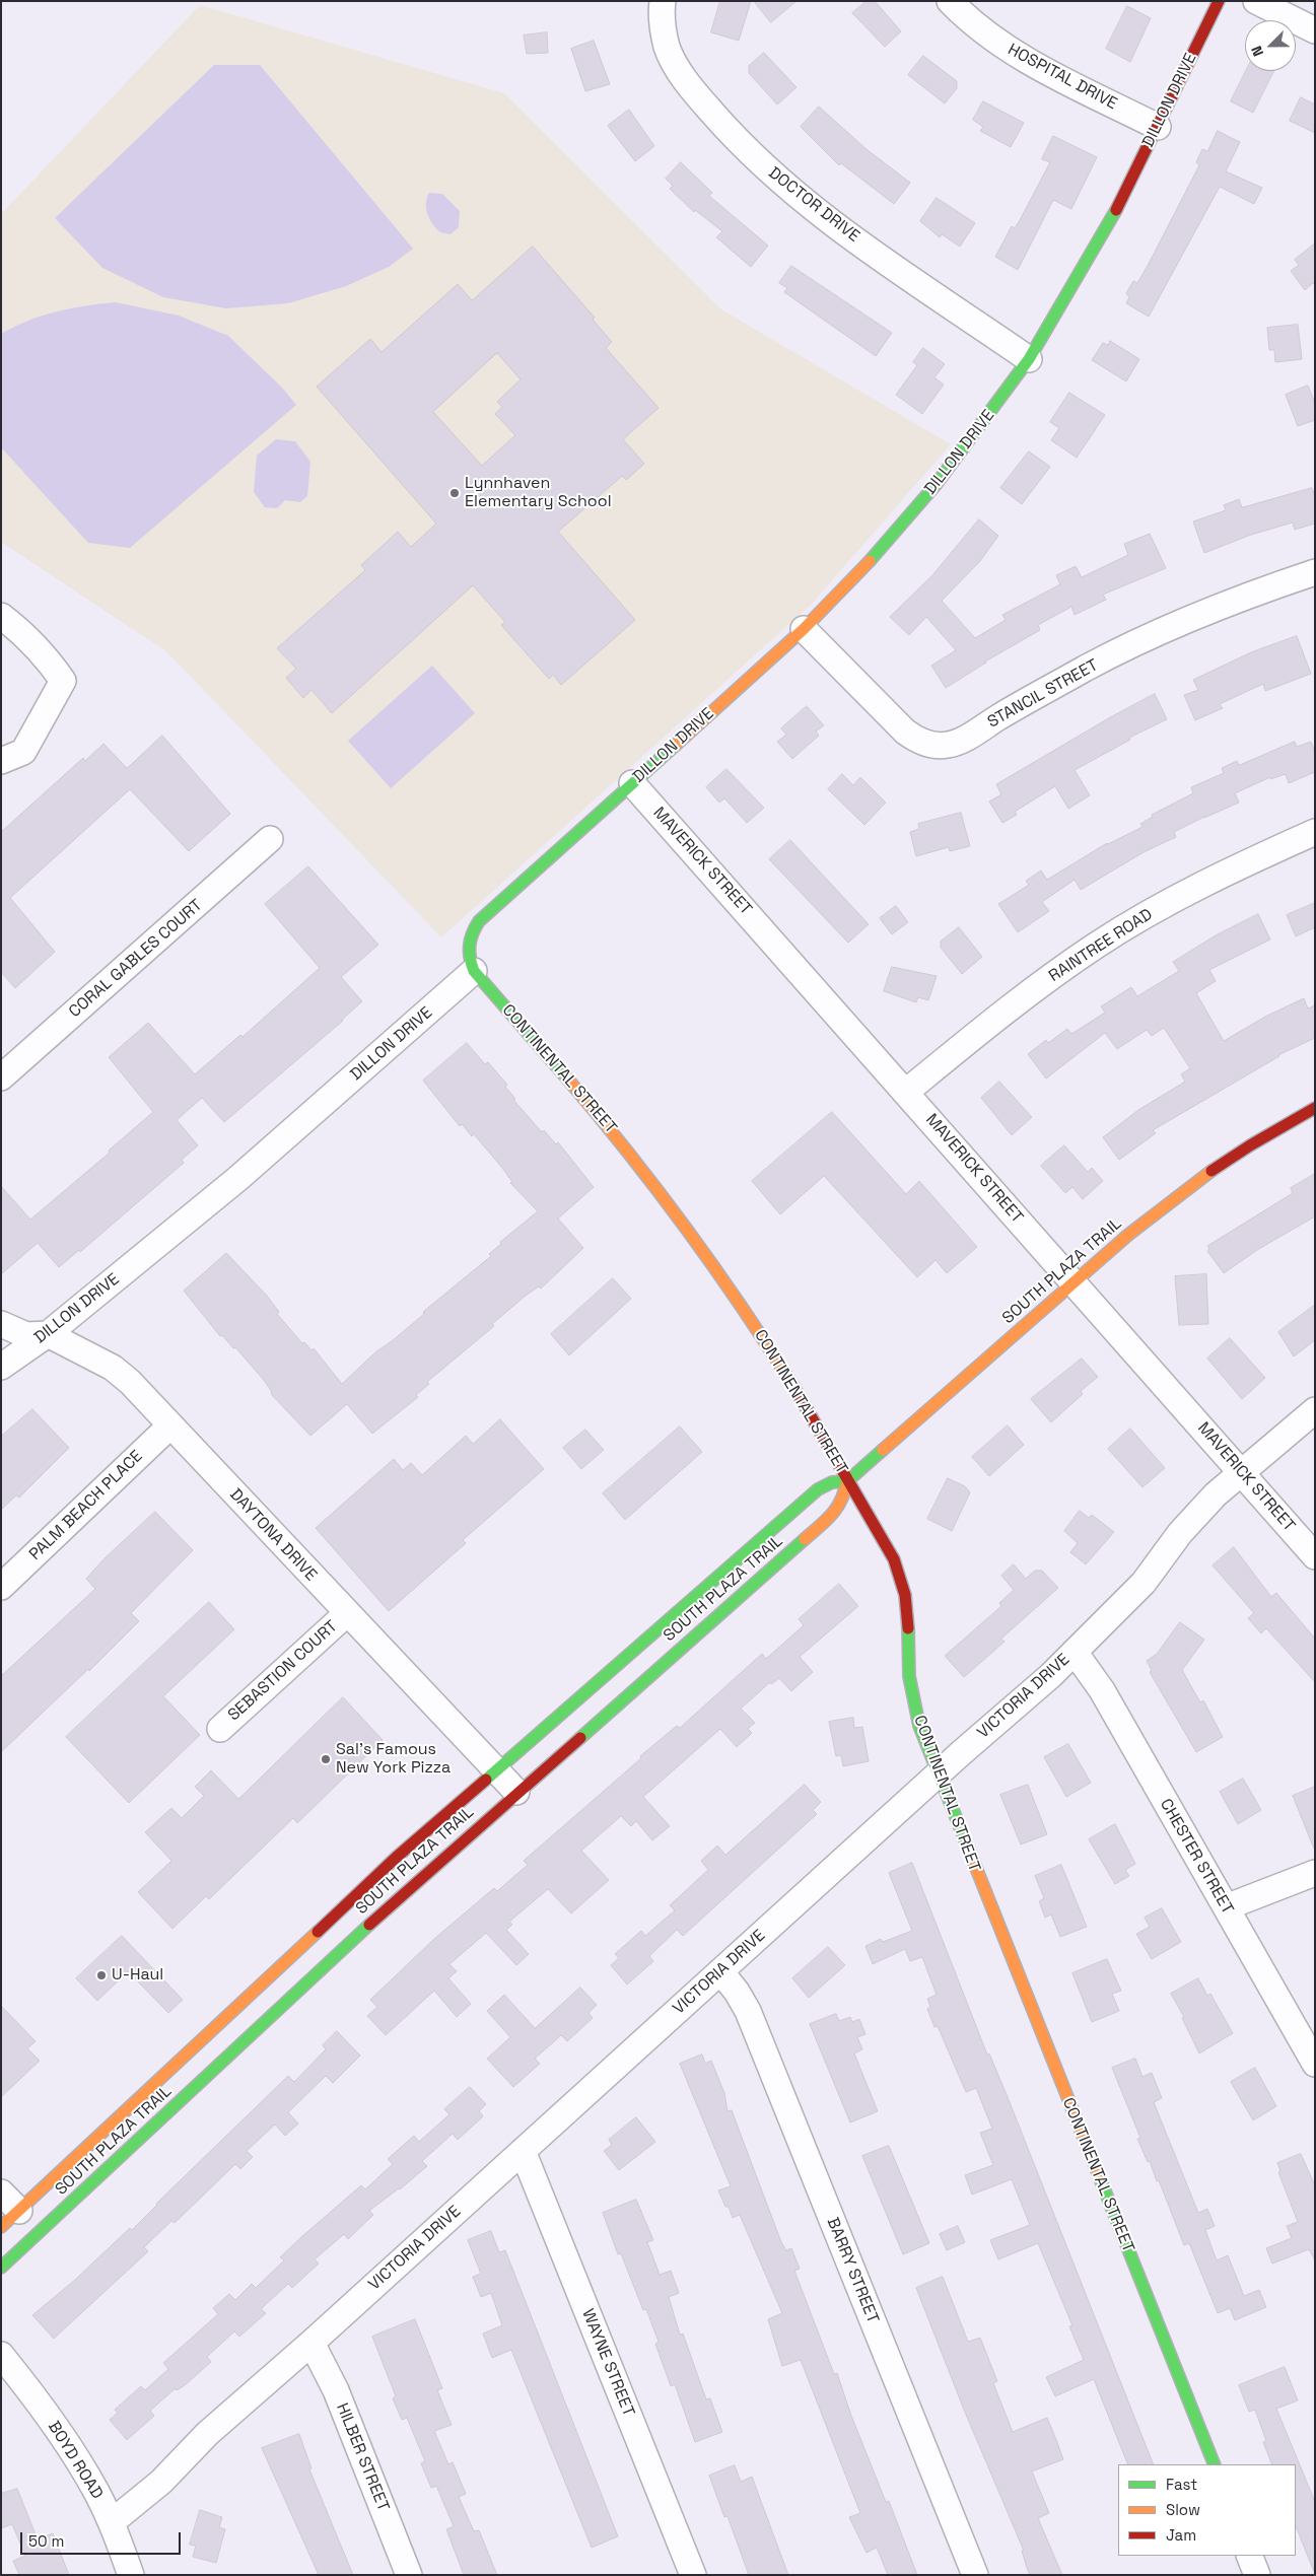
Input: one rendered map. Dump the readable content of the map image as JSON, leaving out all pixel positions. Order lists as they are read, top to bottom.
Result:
{
  "streets": {
    "street": [
      "HOSPITAL DRIVE",
      "DILLON DRIVE",
      "DOCTOR DRIVE",
      "STANCIL STREET",
      "MAVERICK STREET",
      "RAINTREE ROAD",
      "CORAL GABLES COURT",
      "CONTINENTAL STREET",
      "SOUTH PLAZA TRAIL",
      "PALM BEACH PLACE",
      "DAYTONA DRIVE",
      "SEBASTION COURT",
      "VICTORIA DRIVE",
      "CHESTER STREET",
      "BARRY STREET",
      "WAYNE STREET",
      "HILBER STREET",
      "BOYD ROAD"
    ]
  },
  "crossings": [
    ["HOSPITAL DRIVE", "DILLON DRIVE"],
    ["DILLON DRIVE", "DOCTOR DRIVE"],
    ["DILLON DRIVE", "STANCIL STREET"],
    ["DILLON DRIVE", "MAVERICK STREET"],
    ["DILLON DRIVE", "CONTINENTAL STREET"],
    ["DILLON DRIVE", "DAYTONA DRIVE"],
    ["MAVERICK STREET", "RAINTREE ROAD"],
    ["MAVERICK STREET", "SOUTH PLAZA TRAIL"],
    ["MAVERICK STREET", "VICTORIA DRIVE"],
    ["CONTINENTAL STREET", "SOUTH PLAZA TRAIL"],
    ["CONTINENTAL STREET", "VICTORIA DRIVE"],
    ["SOUTH PLAZA TRAIL", "DAYTONA DRIVE"],
    ["PALM BEACH PLACE", "DAYTONA DRIVE"],
    ["DAYTONA DRIVE", "SEBASTION COURT"],
    ["VICTORIA DRIVE", "CHESTER STREET"],
    ["VICTORIA DRIVE", "BARRY STREET"],
    ["VICTORIA DRIVE", "WAYNE STREET"],
    ["VICTORIA DRIVE", "HILBER STREET"],
    ["VICTORIA DRIVE", "BOYD ROAD"]
  ],
  "places": ["Lynnhaven Elementary School", "Sal's Famous New York Pizza", "U-Haul"],
  "legend": ["Fast", "Slow", "Jam"],
  "scale_bar": "50 m",
  "north": "bottom left"
}
